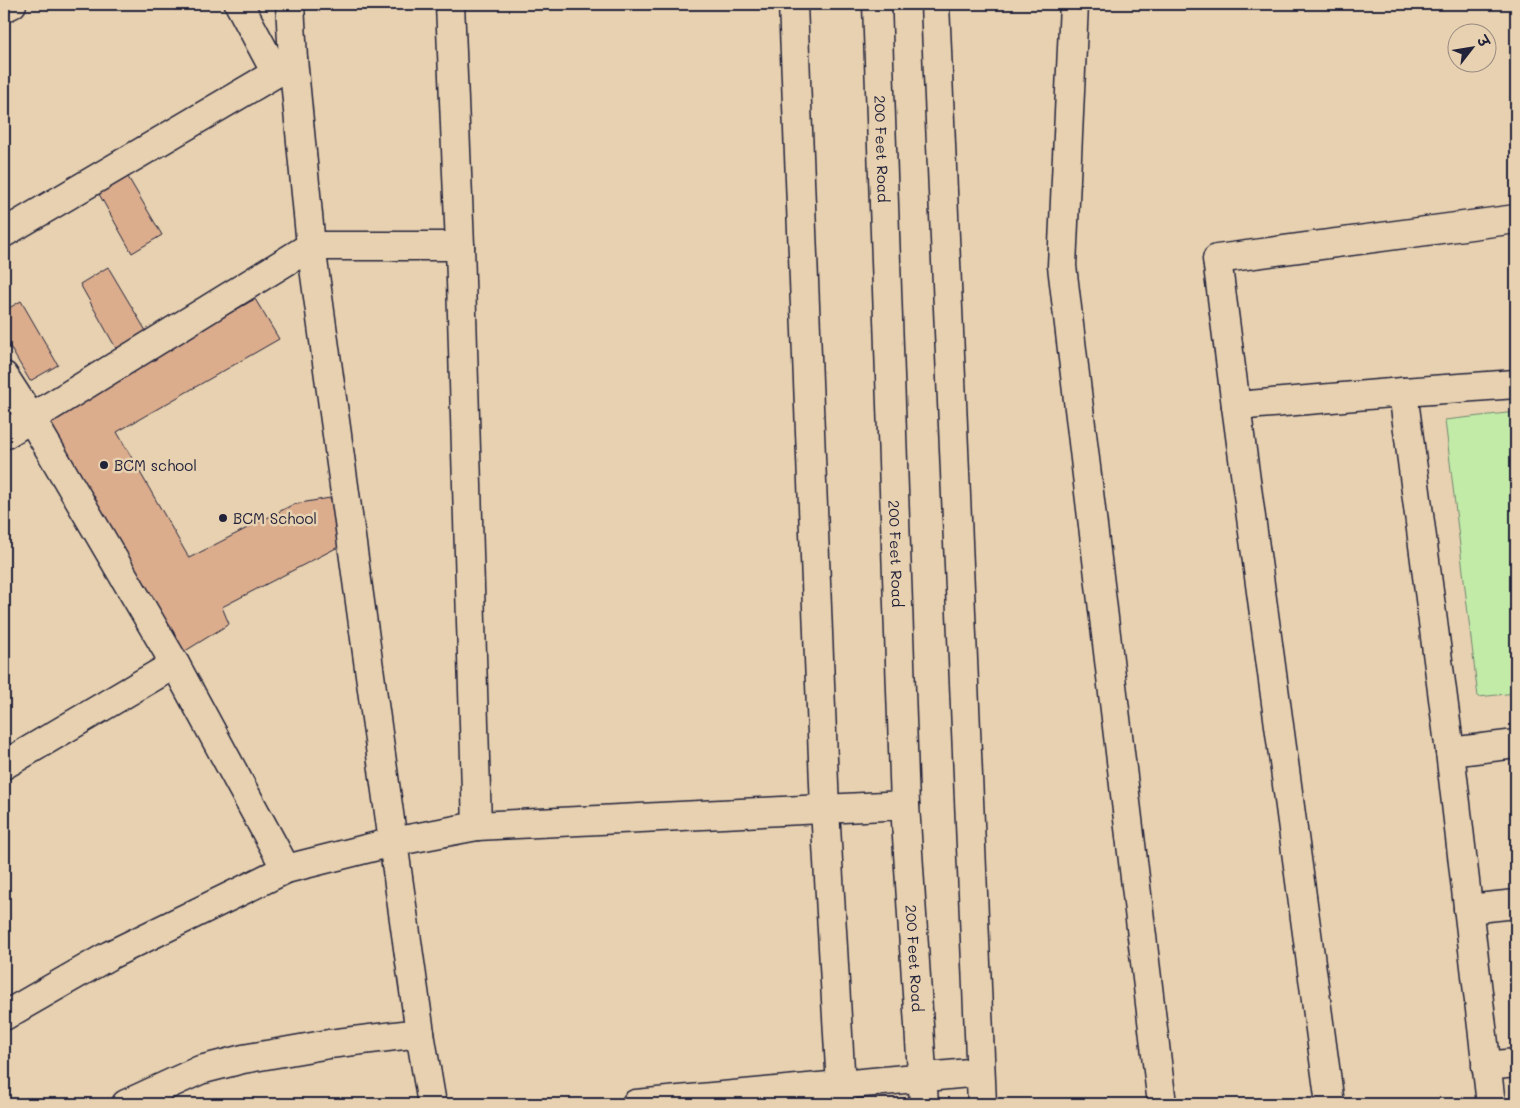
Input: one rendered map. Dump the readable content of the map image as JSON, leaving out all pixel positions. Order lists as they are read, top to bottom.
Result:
{
  "streets": {
    "street": ["200 Feet Road"]
  },
  "places": ["BCM school", "BCM School"],
  "north": "top right"
}
